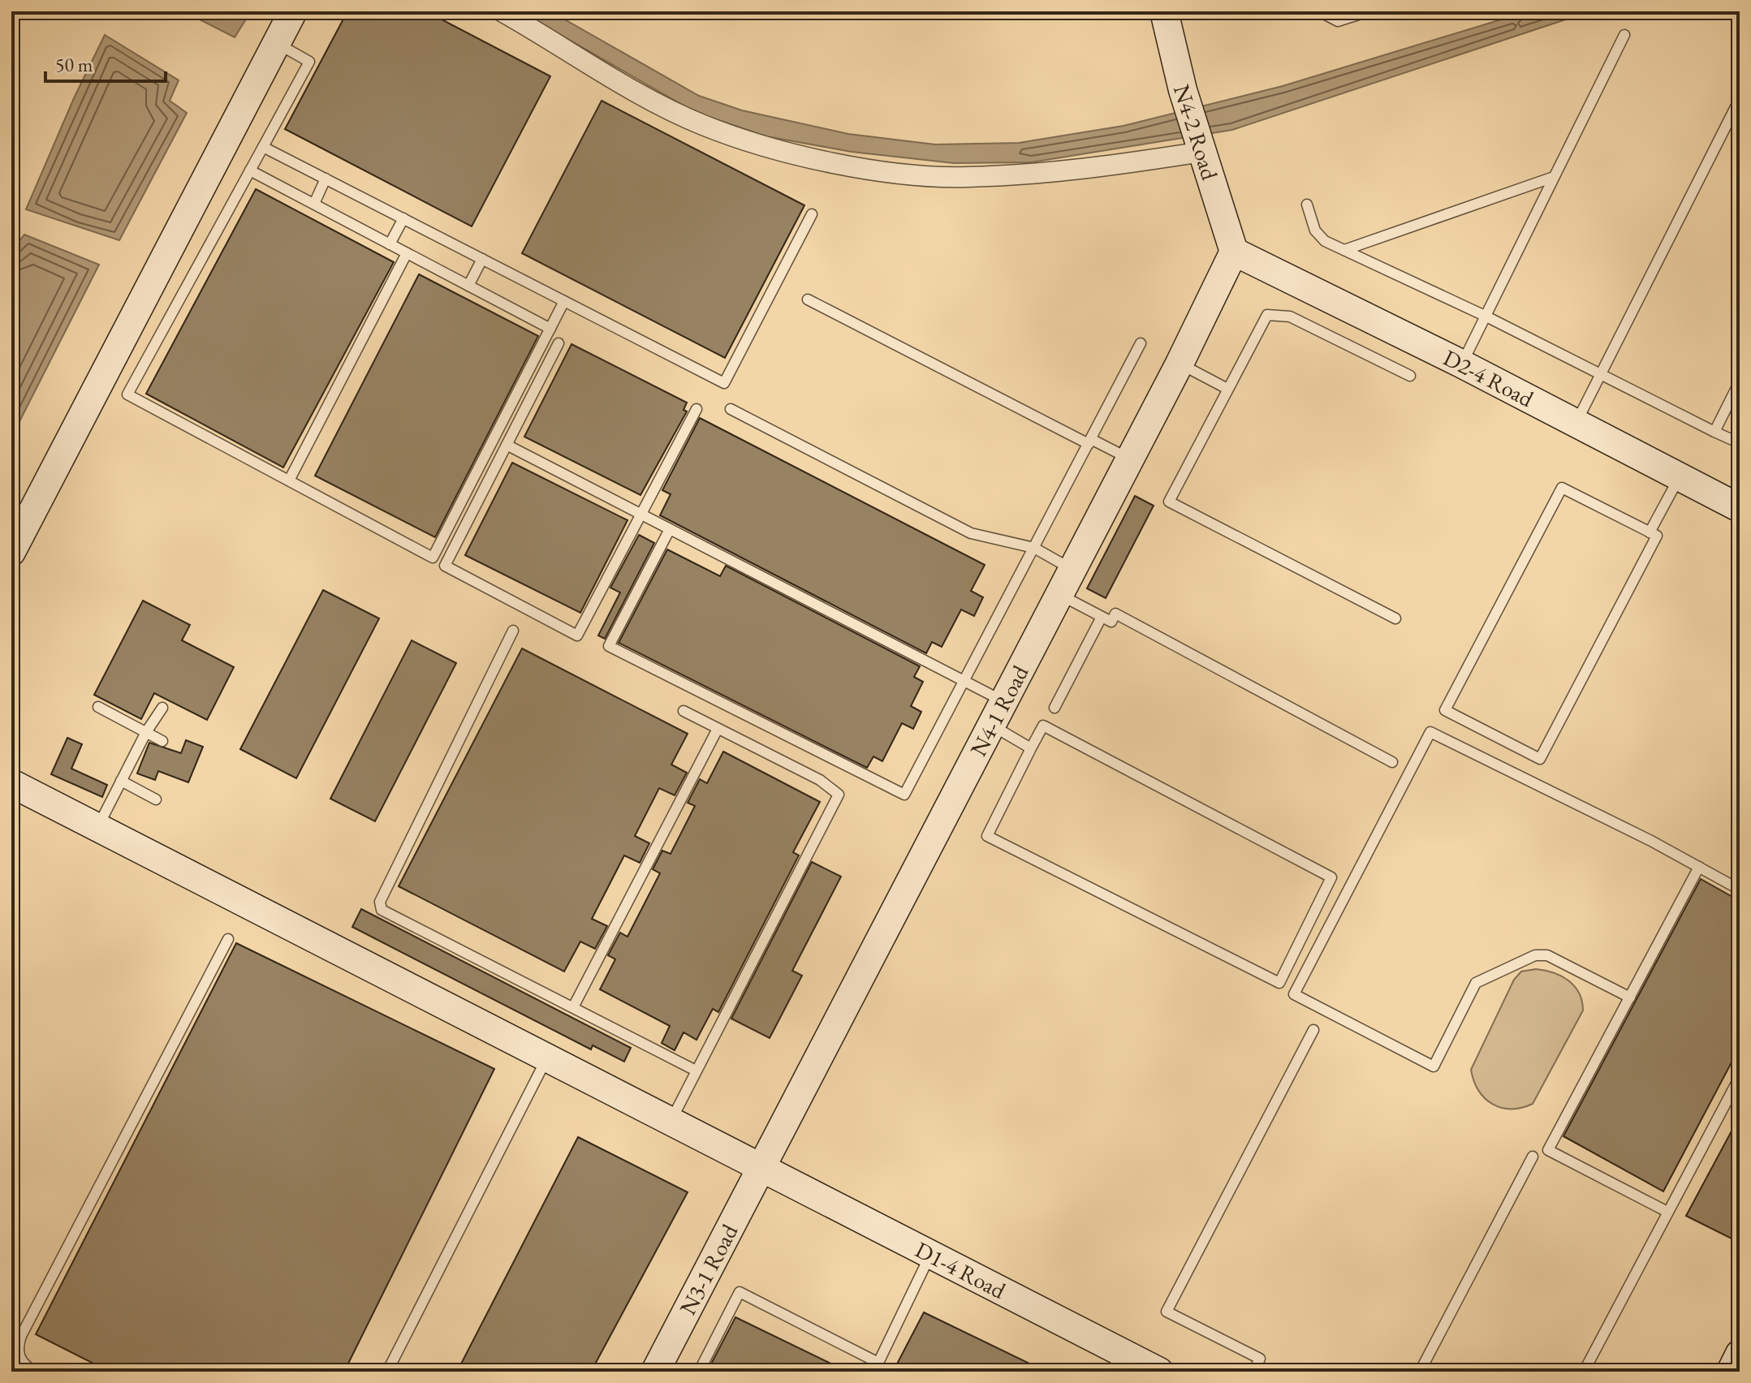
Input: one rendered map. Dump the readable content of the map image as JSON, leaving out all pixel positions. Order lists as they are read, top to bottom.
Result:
{
  "streets": {
    "main road": [
      "N4-2 Road",
      "D2-4 Road",
      "N4-1 Road",
      "N3-1 Road",
      "D1-4 Road"
    ]
  },
  "crossings": [
    ["N4-2 Road", "D2-4 Road"],
    ["N4-2 Road", "N4-1 Road"],
    ["D2-4 Road", "N4-1 Road"],
    ["N4-1 Road", "N3-1 Road"],
    ["N4-1 Road", "D1-4 Road"],
    ["N3-1 Road", "D1-4 Road"]
  ],
  "scale_bar": "50 m"
}
